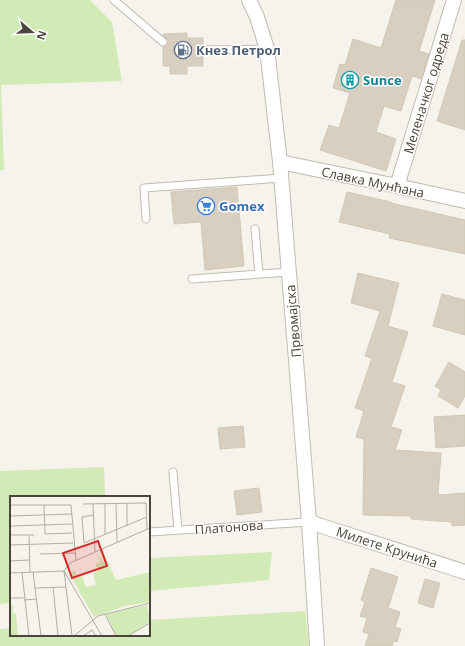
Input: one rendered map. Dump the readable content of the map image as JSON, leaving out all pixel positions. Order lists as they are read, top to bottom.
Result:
{
  "streets": {
    "street": [
      "Меленачког одреда",
      "Славка Мунћана",
      "Првомајска",
      "Милете Крунића"
    ],
    "lane": ["Платонова"]
  },
  "crossings": [
    ["Меленачког одреда", "Славка Мунћана"],
    ["Славка Мунћана", "Првомајска"],
    ["Првомајска", "Платонова"],
    ["Првомајска", "Милете Крунића"],
    ["Платонова", "Милете Крунића"]
  ],
  "places": {
    "fuel station": ["Кнез Петрол"],
    "building": ["Sunce"],
    "supermarket": ["Gomex"]
  },
  "north": "right"
}
